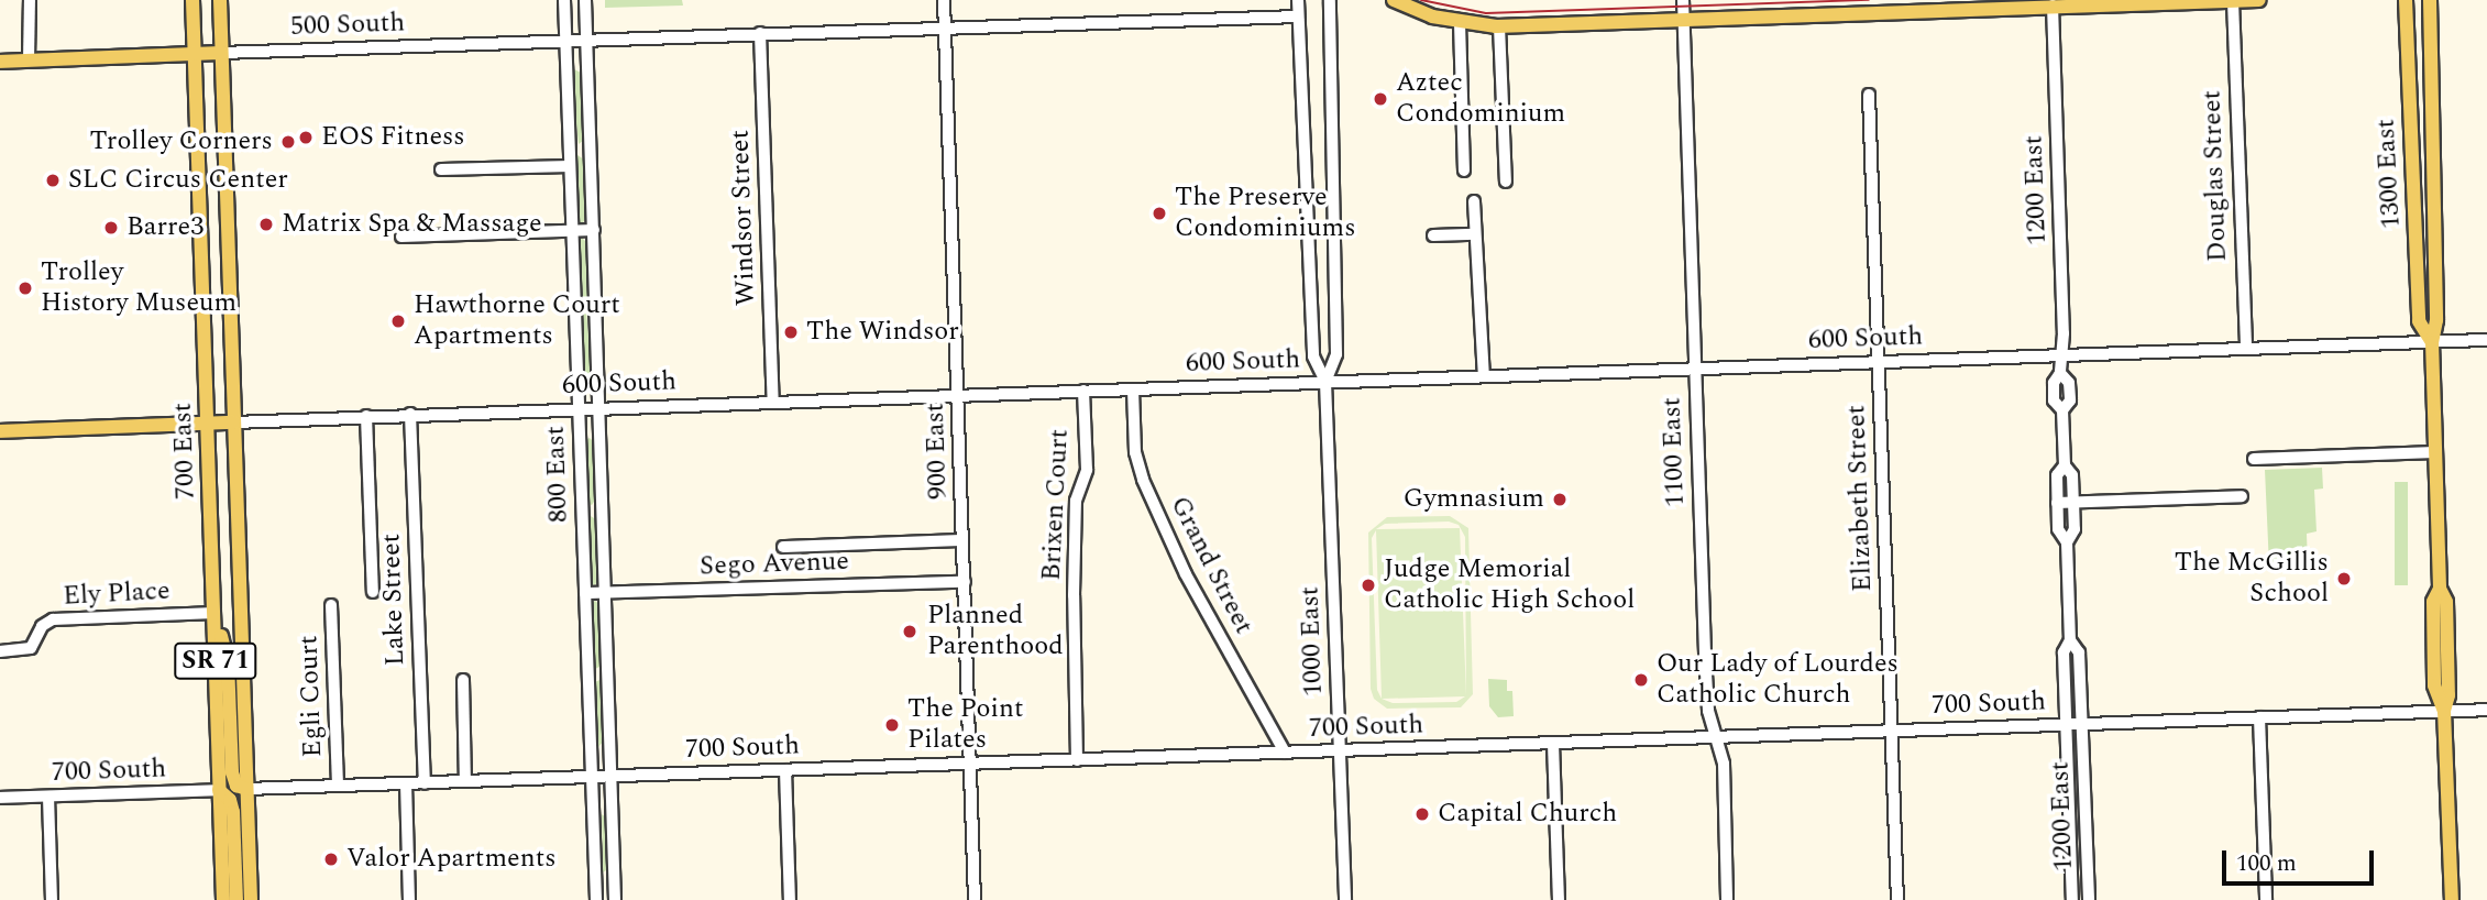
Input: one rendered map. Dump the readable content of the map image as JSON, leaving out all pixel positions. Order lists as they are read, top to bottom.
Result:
{
  "streets": {
    "main road": [
      "500 South",
      "1300 East",
      "600 South",
      "700 East",
      "SR 71"
    ],
    "street": [
      "Douglas Street",
      "1200 East",
      "Windsor Street",
      "900 East",
      "1100 East",
      "800 East",
      "Elizabeth Street",
      "Brixen Court",
      "Sego Avenue",
      "Grand Street",
      "Ely Place",
      "Lake Street",
      "1000 East",
      "Egli Court",
      "700 South"
    ]
  },
  "crossings": [
    ["500 South", "Windsor Street"],
    ["500 South", "700 East"],
    ["500 South", "900 East"],
    ["500 South", "800 East"],
    ["500 South", "1000 East"],
    ["1300 East", "600 South"],
    ["1300 East", "700 South"],
    ["Douglas Street", "600 South"],
    ["1200 East", "600 South"],
    ["1200 East", "700 South"],
    ["Windsor Street", "600 South"],
    ["600 South", "700 East"],
    ["600 South", "900 East"],
    ["600 South", "1100 East"],
    ["600 South", "800 East"],
    ["600 South", "Elizabeth Street"],
    ["600 South", "Brixen Court"],
    ["600 South", "Grand Street"],
    ["600 South", "Lake Street"],
    ["600 South", "1000 East"],
    ["700 East", "Ely Place"],
    ["700 East", "700 South"],
    ["900 East", "Sego Avenue"],
    ["900 East", "700 South"],
    ["1100 East", "700 South"],
    ["800 East", "Sego Avenue"],
    ["800 East", "700 South"],
    ["Elizabeth Street", "700 South"],
    ["Brixen Court", "700 South"],
    ["Grand Street", "700 South"],
    ["Lake Street", "700 South"],
    ["1000 East", "700 South"],
    ["Egli Court", "700 South"]
  ],
  "places": [
    "Aztec Condominium",
    "EOS Fitness",
    "Trolley Corners",
    "SLC Circus Center",
    "The Preserve Condominiums",
    "Matrix Spa & Massage",
    "Barre3",
    "Trolley History Museum",
    "Hawthorne Court Apartments",
    "The Windsor",
    "Gymnasium",
    "The McGillis School",
    "Judge Memorial Catholic High School",
    "Planned Parenthood",
    "Our Lady of Lourdes Catholic Church",
    "The Point Pilates",
    "Capital Church",
    "Valor Apartments"
  ],
  "scale_bar": "100 m"
}
